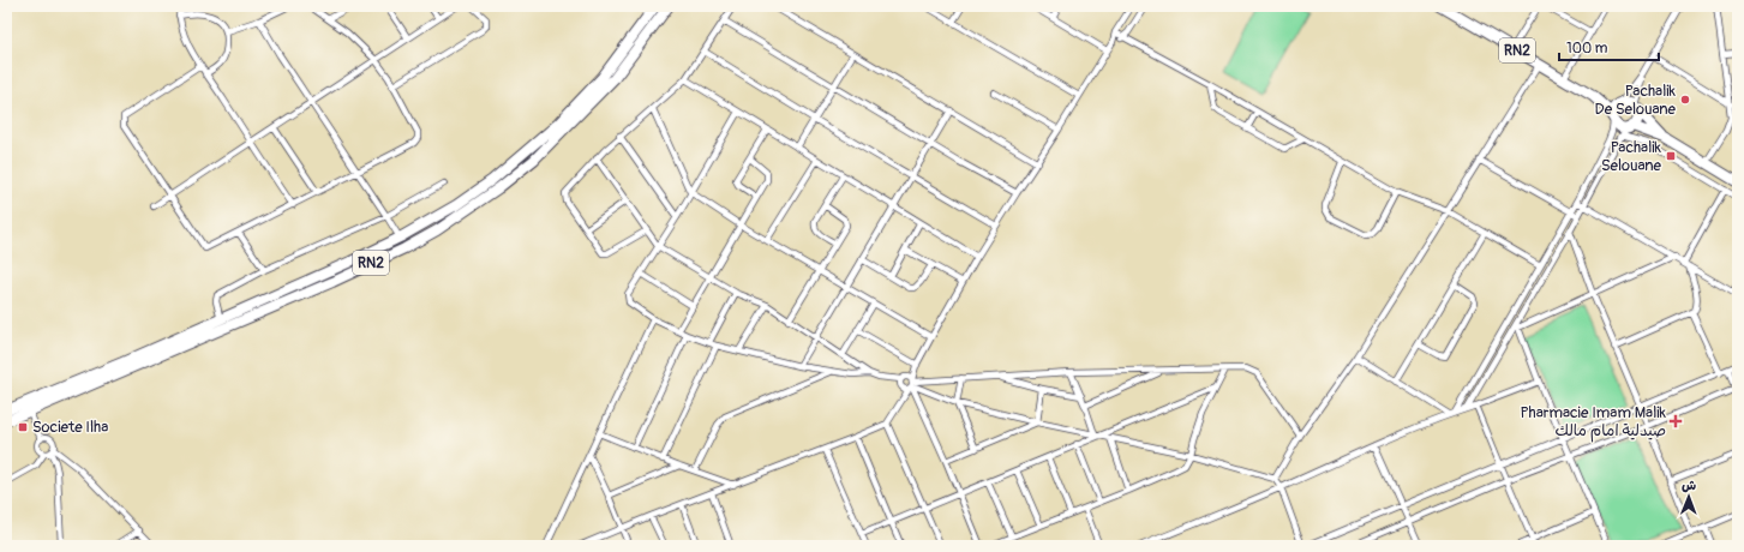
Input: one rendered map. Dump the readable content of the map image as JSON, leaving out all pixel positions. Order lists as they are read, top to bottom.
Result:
{
  "streets": {
    "highway": ["RN2"]
  },
  "places": {
    "other": ["Pachalik De Selouane"],
    "transit": ["Pachalik Selouane", "Societe Ilha"],
    "health": ["Pharmacie Imam Malik صيدلية امام مالك"]
  },
  "scale_bar": "100 m",
  "north": "top"
}
